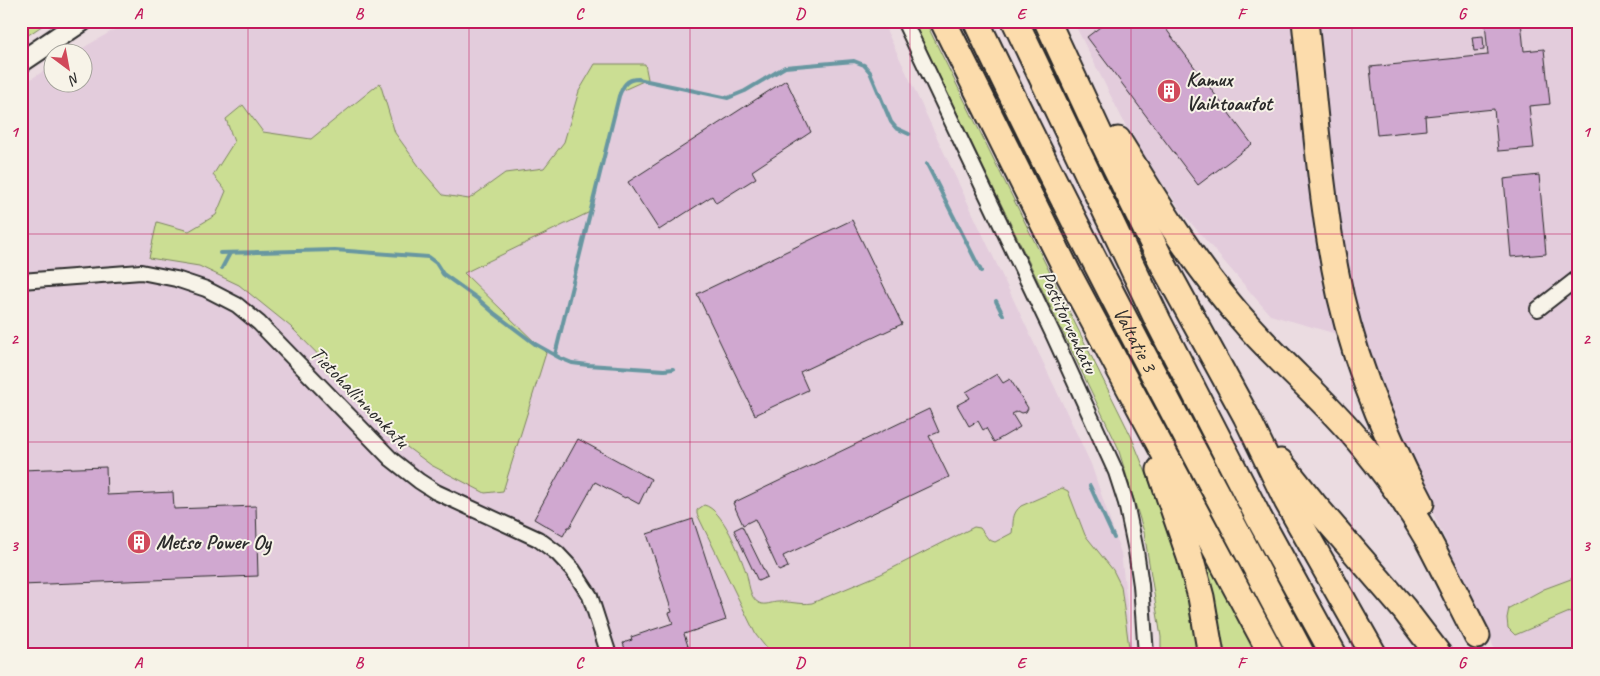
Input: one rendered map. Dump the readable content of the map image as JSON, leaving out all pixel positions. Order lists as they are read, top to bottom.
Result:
{
  "streets": {
    "highway": ["Valtatie 3"],
    "street": ["Postitorvenkatu", "Tietohallinnonkatu"]
  },
  "places": {
    "building": ["Kamux Vaihtoautot", "Metso Power Oy"]
  },
  "north": "bottom right",
  "grid": {
    "columns": [
      "A",
      "B",
      "C",
      "D",
      "E",
      "F",
      "G"
    ],
    "rows": ["1", "2", "3"]
  }
}
